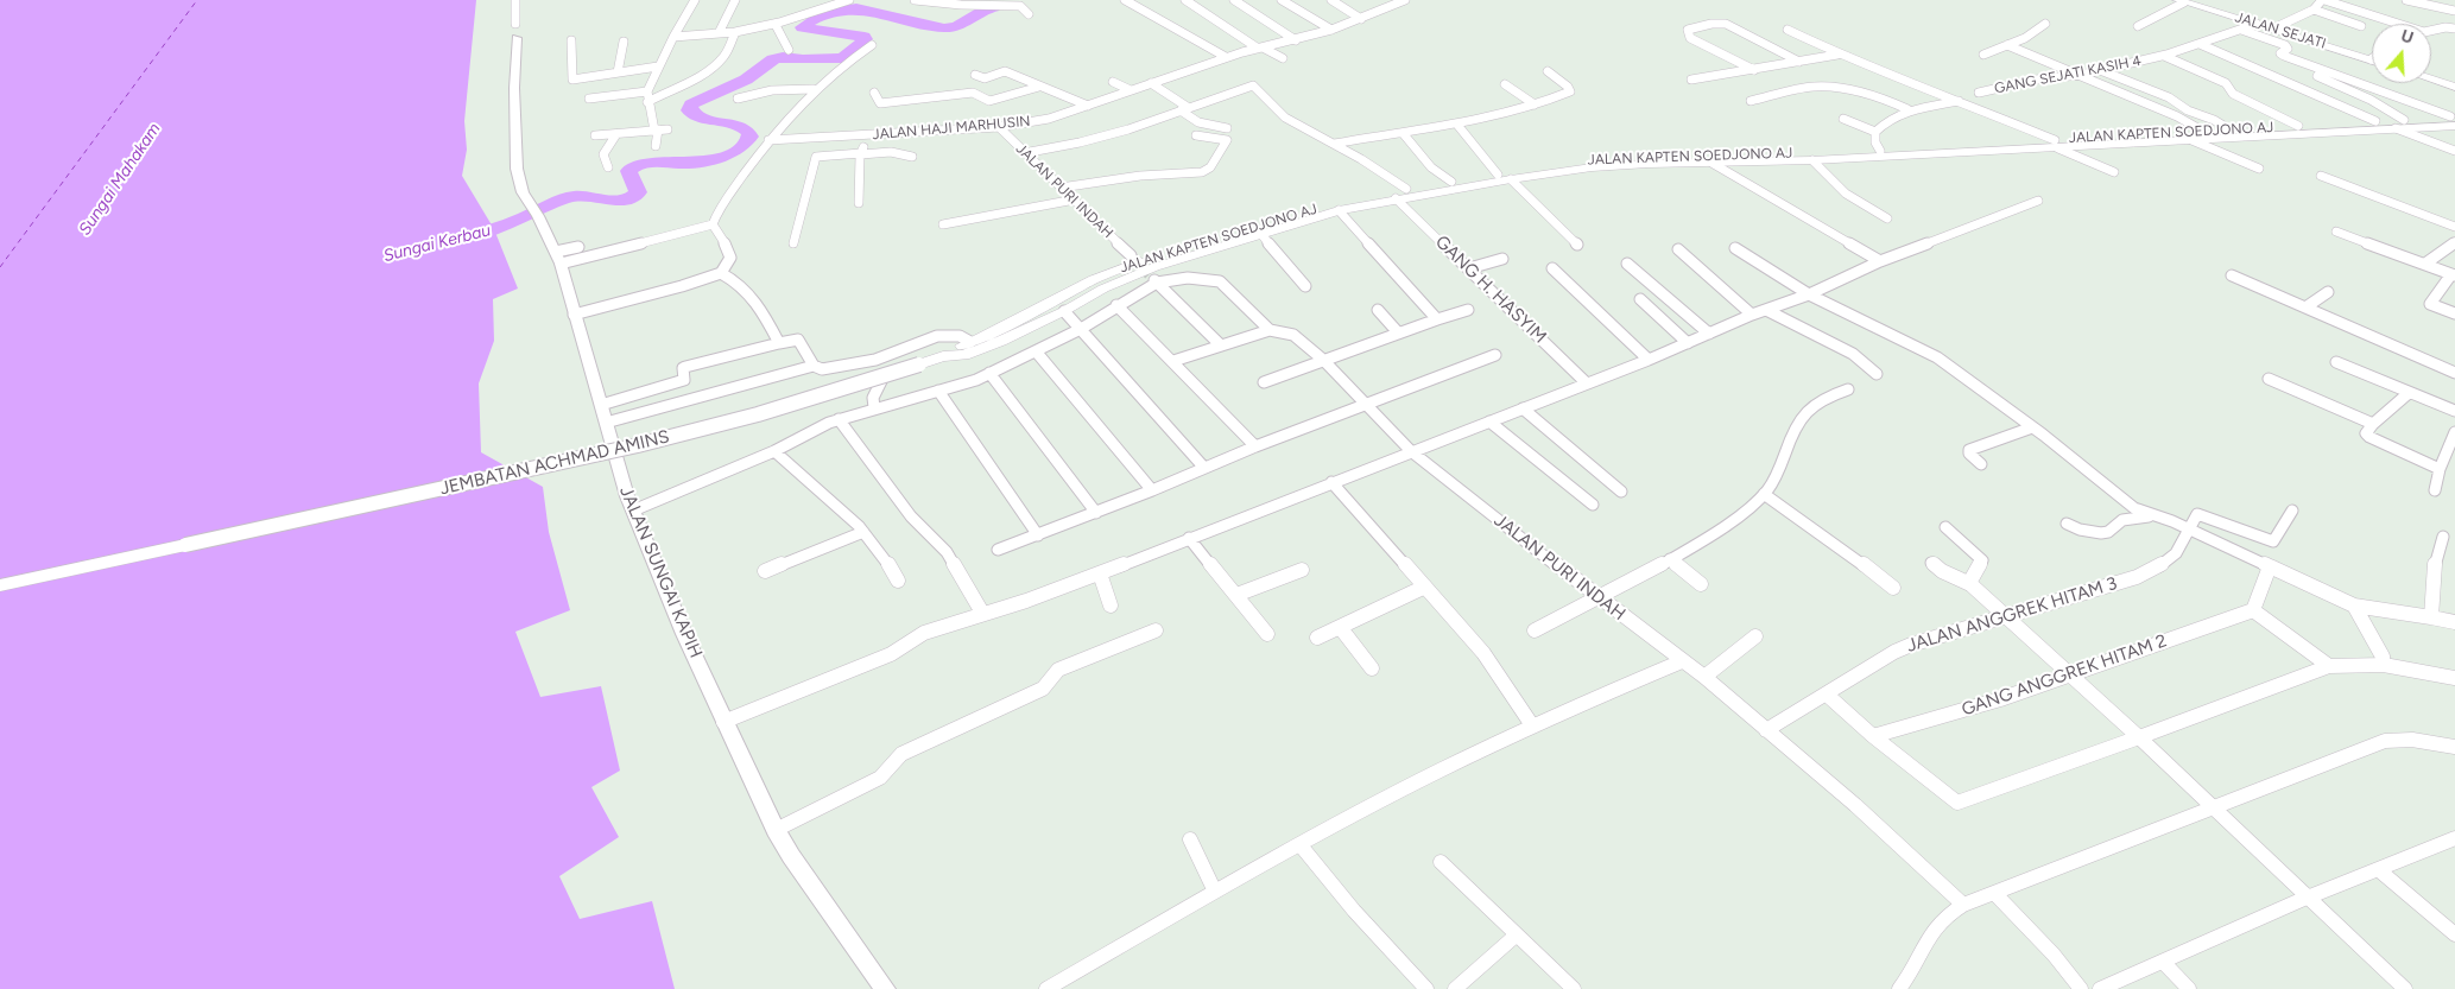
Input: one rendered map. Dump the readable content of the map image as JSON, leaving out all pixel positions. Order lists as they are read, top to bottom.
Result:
{
  "streets": {
    "main road": ["JALAN SEJATI", "JALAN KAPTEN SOEDJONO AJ", "JEMBATAN ACHMAD AMINS"],
    "street": [
      "GANG SEJATI KASIH 4",
      "JALAN HAJI MARHUSIN",
      "JALAN PURI INDAH",
      "GANG H. HASYIM",
      "JALAN SUNGAI KAPIH",
      "JALAN ANGGREK HITAM 3",
      "GANG ANGGREK HITAM 2"
    ]
  },
  "crossings": [
    ["JALAN SEJATI", "GANG SEJATI KASIH 4"],
    ["JALAN HAJI MARHUSIN", "JALAN PURI INDAH"],
    ["JALAN KAPTEN SOEDJONO AJ", "GANG H. HASYIM"],
    ["JALAN KAPTEN SOEDJONO AJ", "JEMBATAN ACHMAD AMINS"],
    ["JALAN PURI INDAH", "JALAN ANGGREK HITAM 3"]
  ],
  "water": ["Sungai Mahakam", "Sungai Kerbau"],
  "north": "top"
}
